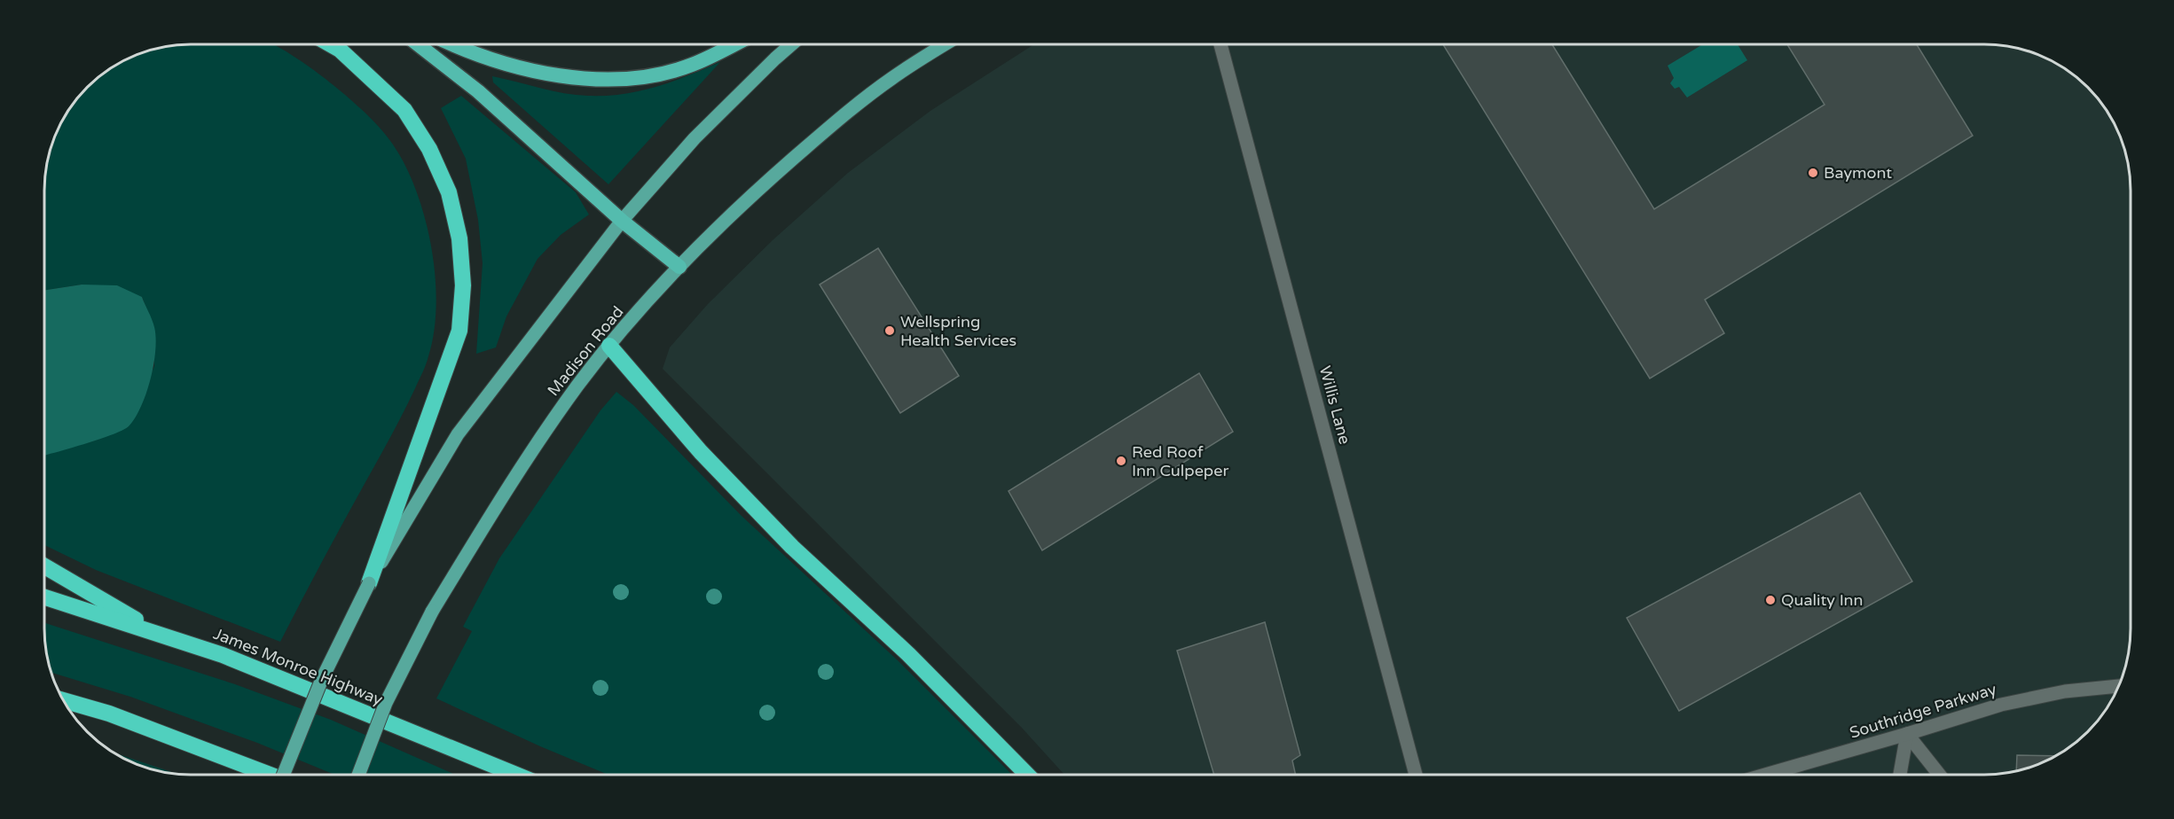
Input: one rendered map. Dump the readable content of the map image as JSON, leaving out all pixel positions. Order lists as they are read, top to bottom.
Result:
{
  "streets": {
    "highway": ["James Monroe Highway"],
    "main road": ["Madison Road"],
    "street": ["Willis Lane", "Southridge Parkway"]
  },
  "places": [
    "Baymont",
    "Wellspring Health Services",
    "Red Roof Inn Culpeper",
    "Quality Inn"
  ]
}
